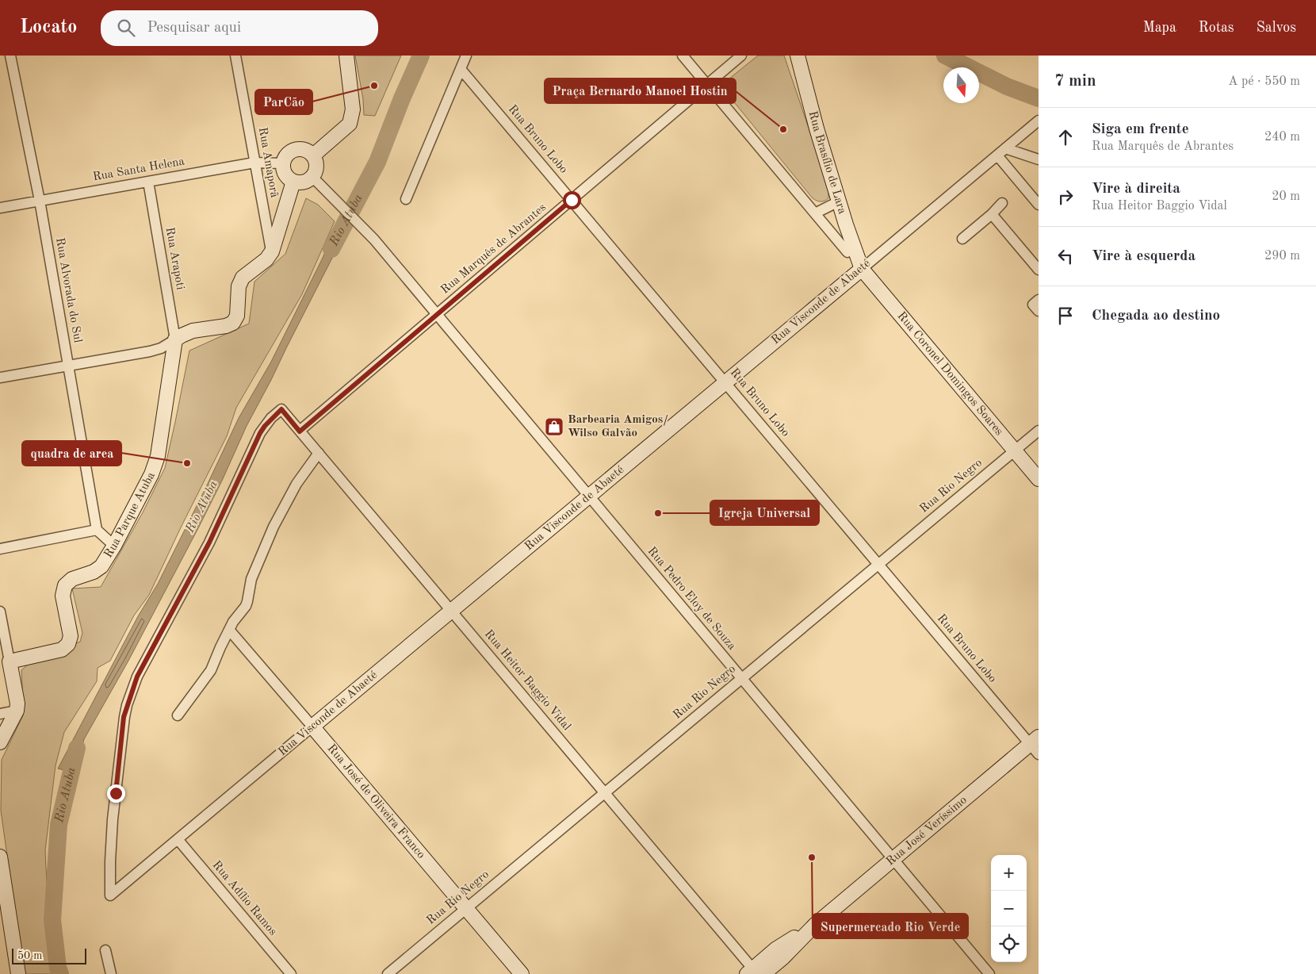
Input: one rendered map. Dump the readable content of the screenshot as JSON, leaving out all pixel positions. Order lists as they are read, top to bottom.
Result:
{
  "streets": {
    "street": [
      "Rua Bruno Lobo",
      "Rua Amaporã",
      "Rua Brasílio de Lara",
      "Rua Santa Helena",
      "Rua Marquês de Abrantes",
      "Rua Arapoti",
      "Rua Alvorada do Sul",
      "Rua Visconde de Abaeté",
      "Rua Coronel Domingos Soares",
      "Rua Rio Negro",
      "Rua Parque Atuba",
      "Rua Pedro Eloy de Souza",
      "Rua Heitor Baggio Vidal",
      "Rua José de Oliveira Franco",
      "Rua José Veríssimo",
      "Rua Adílio Ramos"
    ]
  },
  "crossings": [
    ["Rua Bruno Lobo", "Rua Marquês de Abrantes"],
    ["Rua Bruno Lobo", "Rua Visconde de Abaeté"],
    ["Rua Bruno Lobo", "Rua Rio Negro"],
    ["Rua Bruno Lobo", "Rua José Veríssimo"],
    ["Rua Amaporã", "Rua Santa Helena"],
    ["Rua Brasílio de Lara", "Rua Visconde de Abaeté"],
    ["Rua Brasílio de Lara", "Rua Coronel Domingos Soares"],
    ["Rua Santa Helena", "Rua Arapoti"],
    ["Rua Santa Helena", "Rua Alvorada do Sul"],
    ["Rua Santa Helena", "Rua Pedro Eloy de Souza"],
    ["Rua Marquês de Abrantes", "Rua Pedro Eloy de Souza"],
    ["Rua Marquês de Abrantes", "Rua Heitor Baggio Vidal"],
    ["Rua Arapoti", "Rua Parque Atuba"],
    ["Rua Visconde de Abaeté", "Rua Coronel Domingos Soares"],
    ["Rua Visconde de Abaeté", "Rua Pedro Eloy de Souza"],
    ["Rua Visconde de Abaeté", "Rua Heitor Baggio Vidal"],
    ["Rua Visconde de Abaeté", "Rua José de Oliveira Franco"],
    ["Rua Visconde de Abaeté", "Rua Adílio Ramos"],
    ["Rua Coronel Domingos Soares", "Rua Rio Negro"],
    ["Rua Rio Negro", "Rua Pedro Eloy de Souza"],
    ["Rua Rio Negro", "Rua Heitor Baggio Vidal"],
    ["Rua Rio Negro", "Rua José de Oliveira Franco"],
    ["Rua Pedro Eloy de Souza", "Rua José Veríssimo"],
    ["Rua Heitor Baggio Vidal", "Rua José Veríssimo"]
  ],
  "water": ["Rio Atuba"],
  "places": {
    "other": [
      "ParCão",
      "Praça Bernardo Manoel Hostin",
      "quadra de area",
      "Igreja Universal",
      "Supermercado Rio Verde"
    ],
    "shop": ["Barbearia Amigos/ Wilso Galvão"]
  },
  "scale_bar": "50 m",
  "north": "bottom",
  "page": {
    "header": "Locato",
    "search": "Pesquisar aqui",
    "nav": ["Mapa", "Rotas", "Salvos"],
    "heading": ["7 min", "A pé · 550 m"],
    "list": [
      ["Siga em frente", "Rua Marquês de Abrantes", "240 m"],
      ["Vire à direita", "Rua Heitor Baggio Vidal", "20 m"],
      ["Vire à esquerda", "290 m"],
      "Chegada ao destino"
    ],
    "map_buttons": ["+", "−"],
    "scale": "50 m"
  }
}
